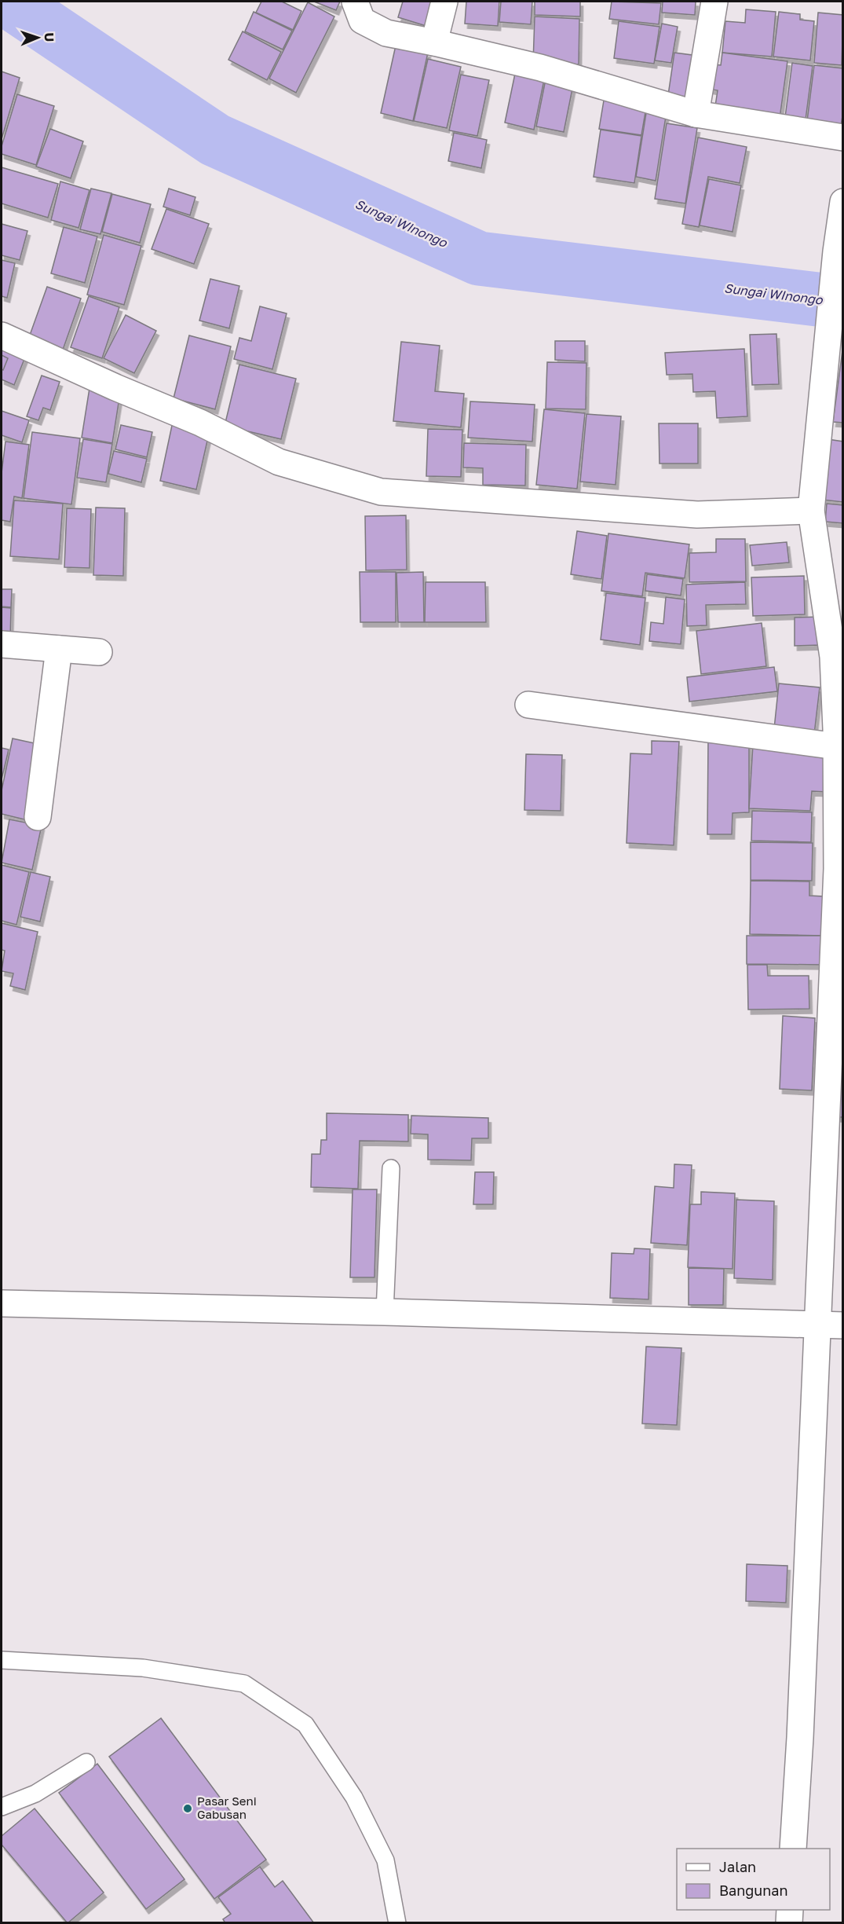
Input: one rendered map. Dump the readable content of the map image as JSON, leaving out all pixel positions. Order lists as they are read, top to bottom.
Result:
{
  "water": ["Sungai WInongo"],
  "places": ["Pasar Seni Gabusan"],
  "legend": ["Jalan", "Bangunan"],
  "north": "right"
}
